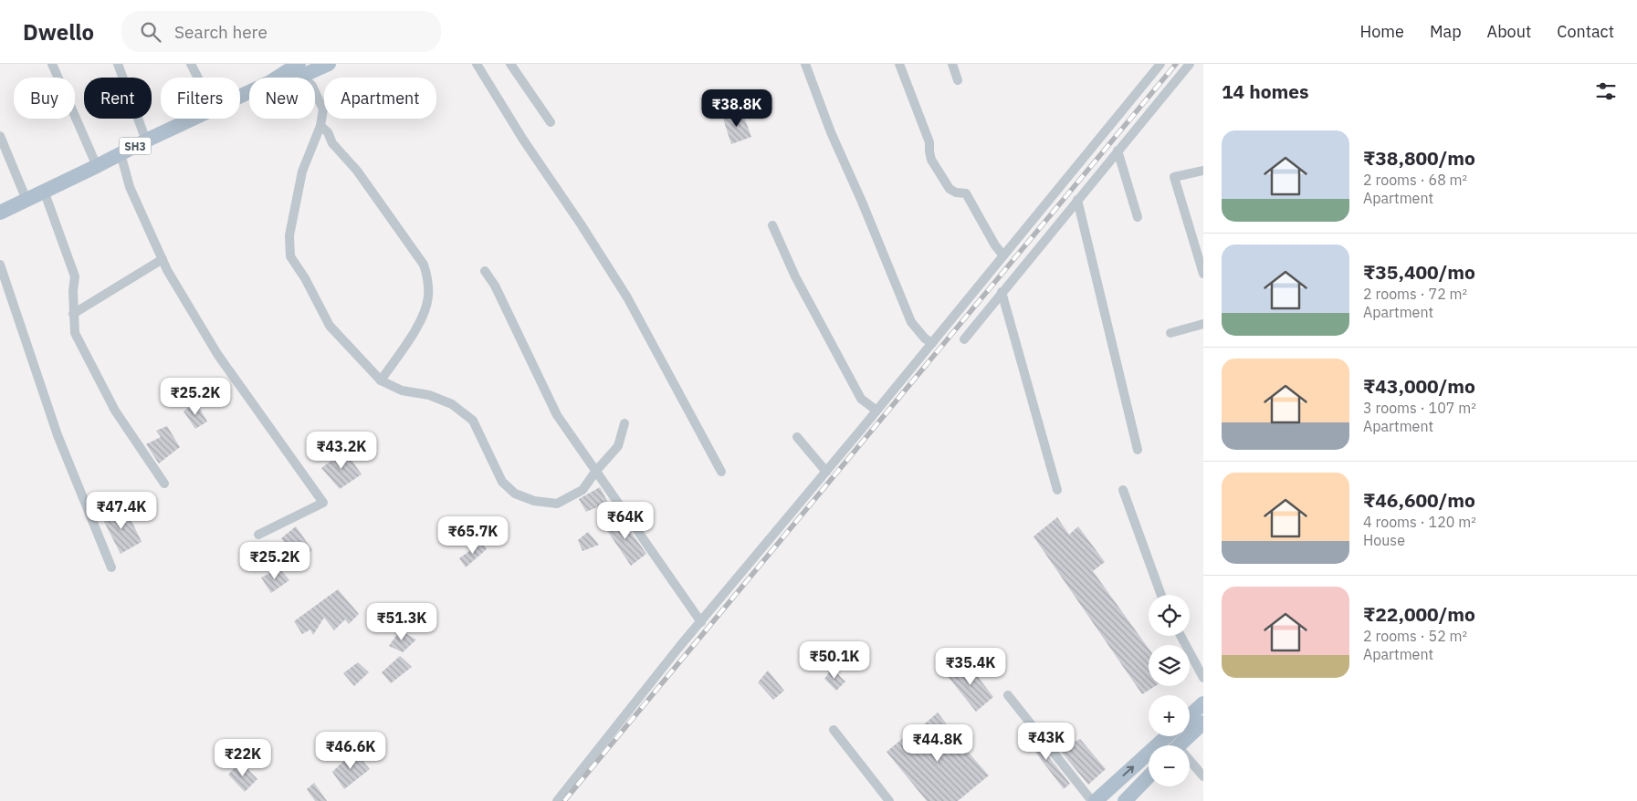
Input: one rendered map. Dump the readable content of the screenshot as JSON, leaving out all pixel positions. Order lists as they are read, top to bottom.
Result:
{
  "streets": {
    "main road": ["SH3"]
  },
  "page": {
    "header": "Dwello",
    "search": "Search here",
    "nav": [
      "Home",
      "Map",
      "About",
      "Contact"
    ],
    "heading": "14 homes",
    "chip": [
      "Buy",
      "Rent",
      "Filters",
      "New",
      "Apartment"
    ],
    "price": [
      "₹38.8K",
      "₹25.2K",
      "₹43.2K",
      "₹47.4K",
      "₹64K",
      "₹65.7K",
      "₹25.2K",
      "₹51.3K",
      "₹50.1K",
      "₹35.4K",
      "₹43K",
      "₹44.8K",
      "₹46.6K",
      "₹22K"
    ],
    "list": [
      {
        "name": "₹38,800/mo",
        "note": "2 rooms · 68 m² · Apartment"
      },
      {
        "name": "₹35,400/mo",
        "note": "2 rooms · 72 m² · Apartment"
      },
      {
        "name": "₹43,000/mo",
        "note": "3 rooms · 107 m² · Apartment"
      },
      {
        "name": "₹46,600/mo",
        "note": "4 rooms · 120 m² · House"
      },
      {
        "name": "₹22,000/mo",
        "note": "2 rooms · 52 m² · Apartment"
      }
    ],
    "map_buttons": ["+", "−"]
  }
}
